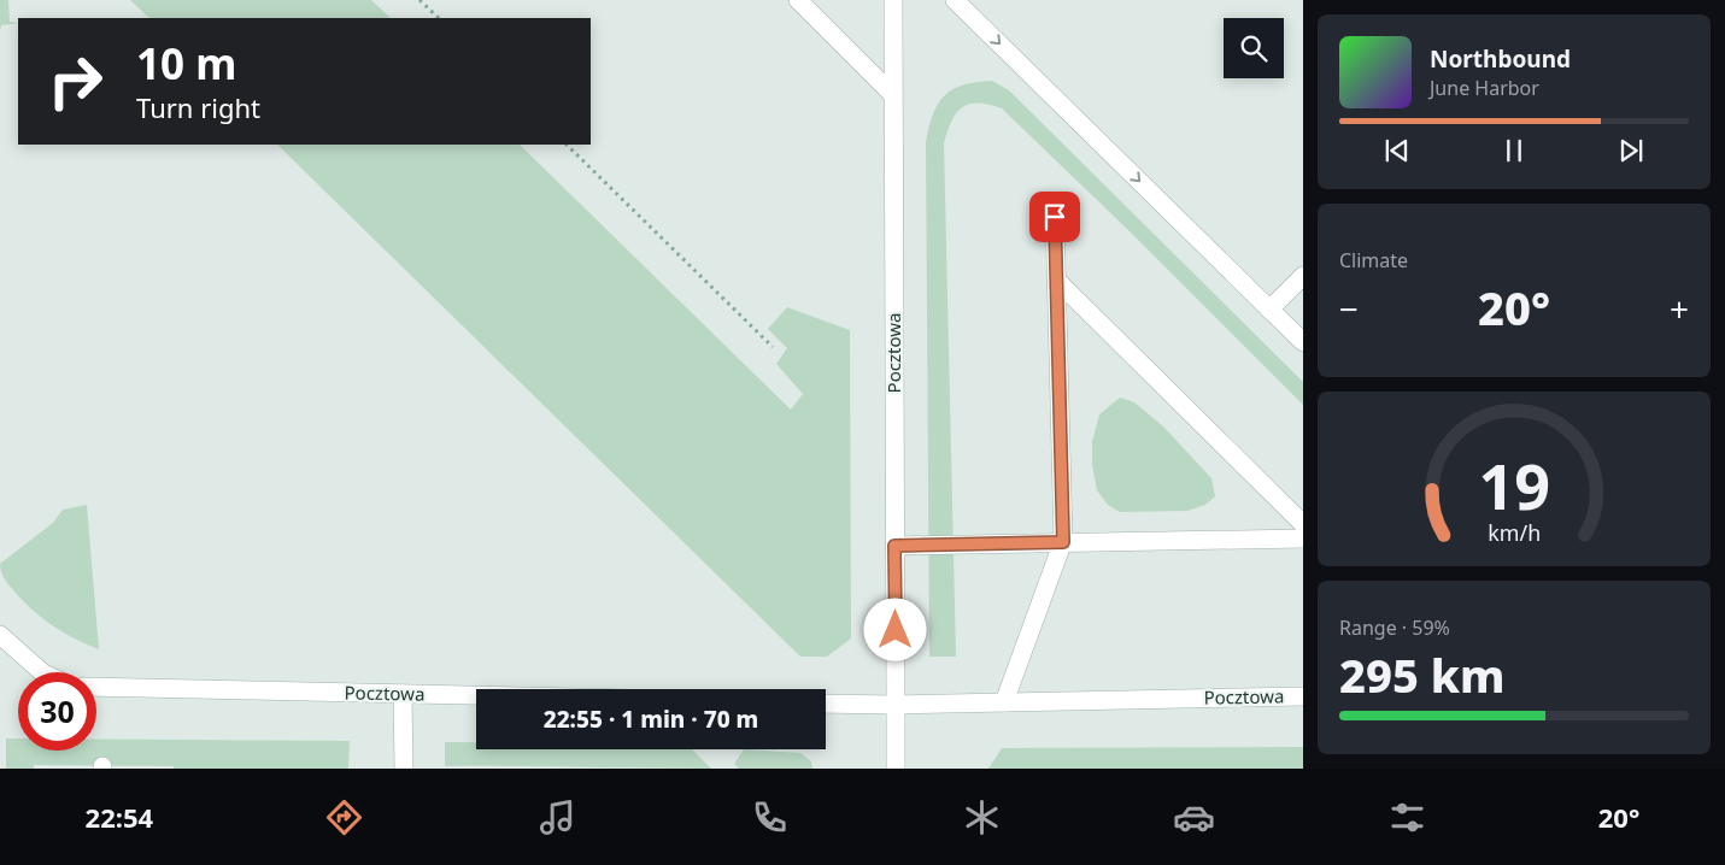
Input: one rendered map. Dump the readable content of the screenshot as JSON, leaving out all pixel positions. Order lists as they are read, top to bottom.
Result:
{
  "streets": {
    "street": ["Pocztowa"]
  },
  "page": {
    "turn": ["10 m", "Turn right"],
    "song": ["Northbound", "June Harbor"],
    "tile": [
      "Climate",
      ["Range · 59%", "295 km"]
    ],
    "heat": ["−", "20°", "+"],
    "limit": "30",
    "trip": "22:55 · 1 min · 70 m",
    "tabs": ["22:54", "20°"],
    "gauge": ["19", "km/h"]
  }
}
